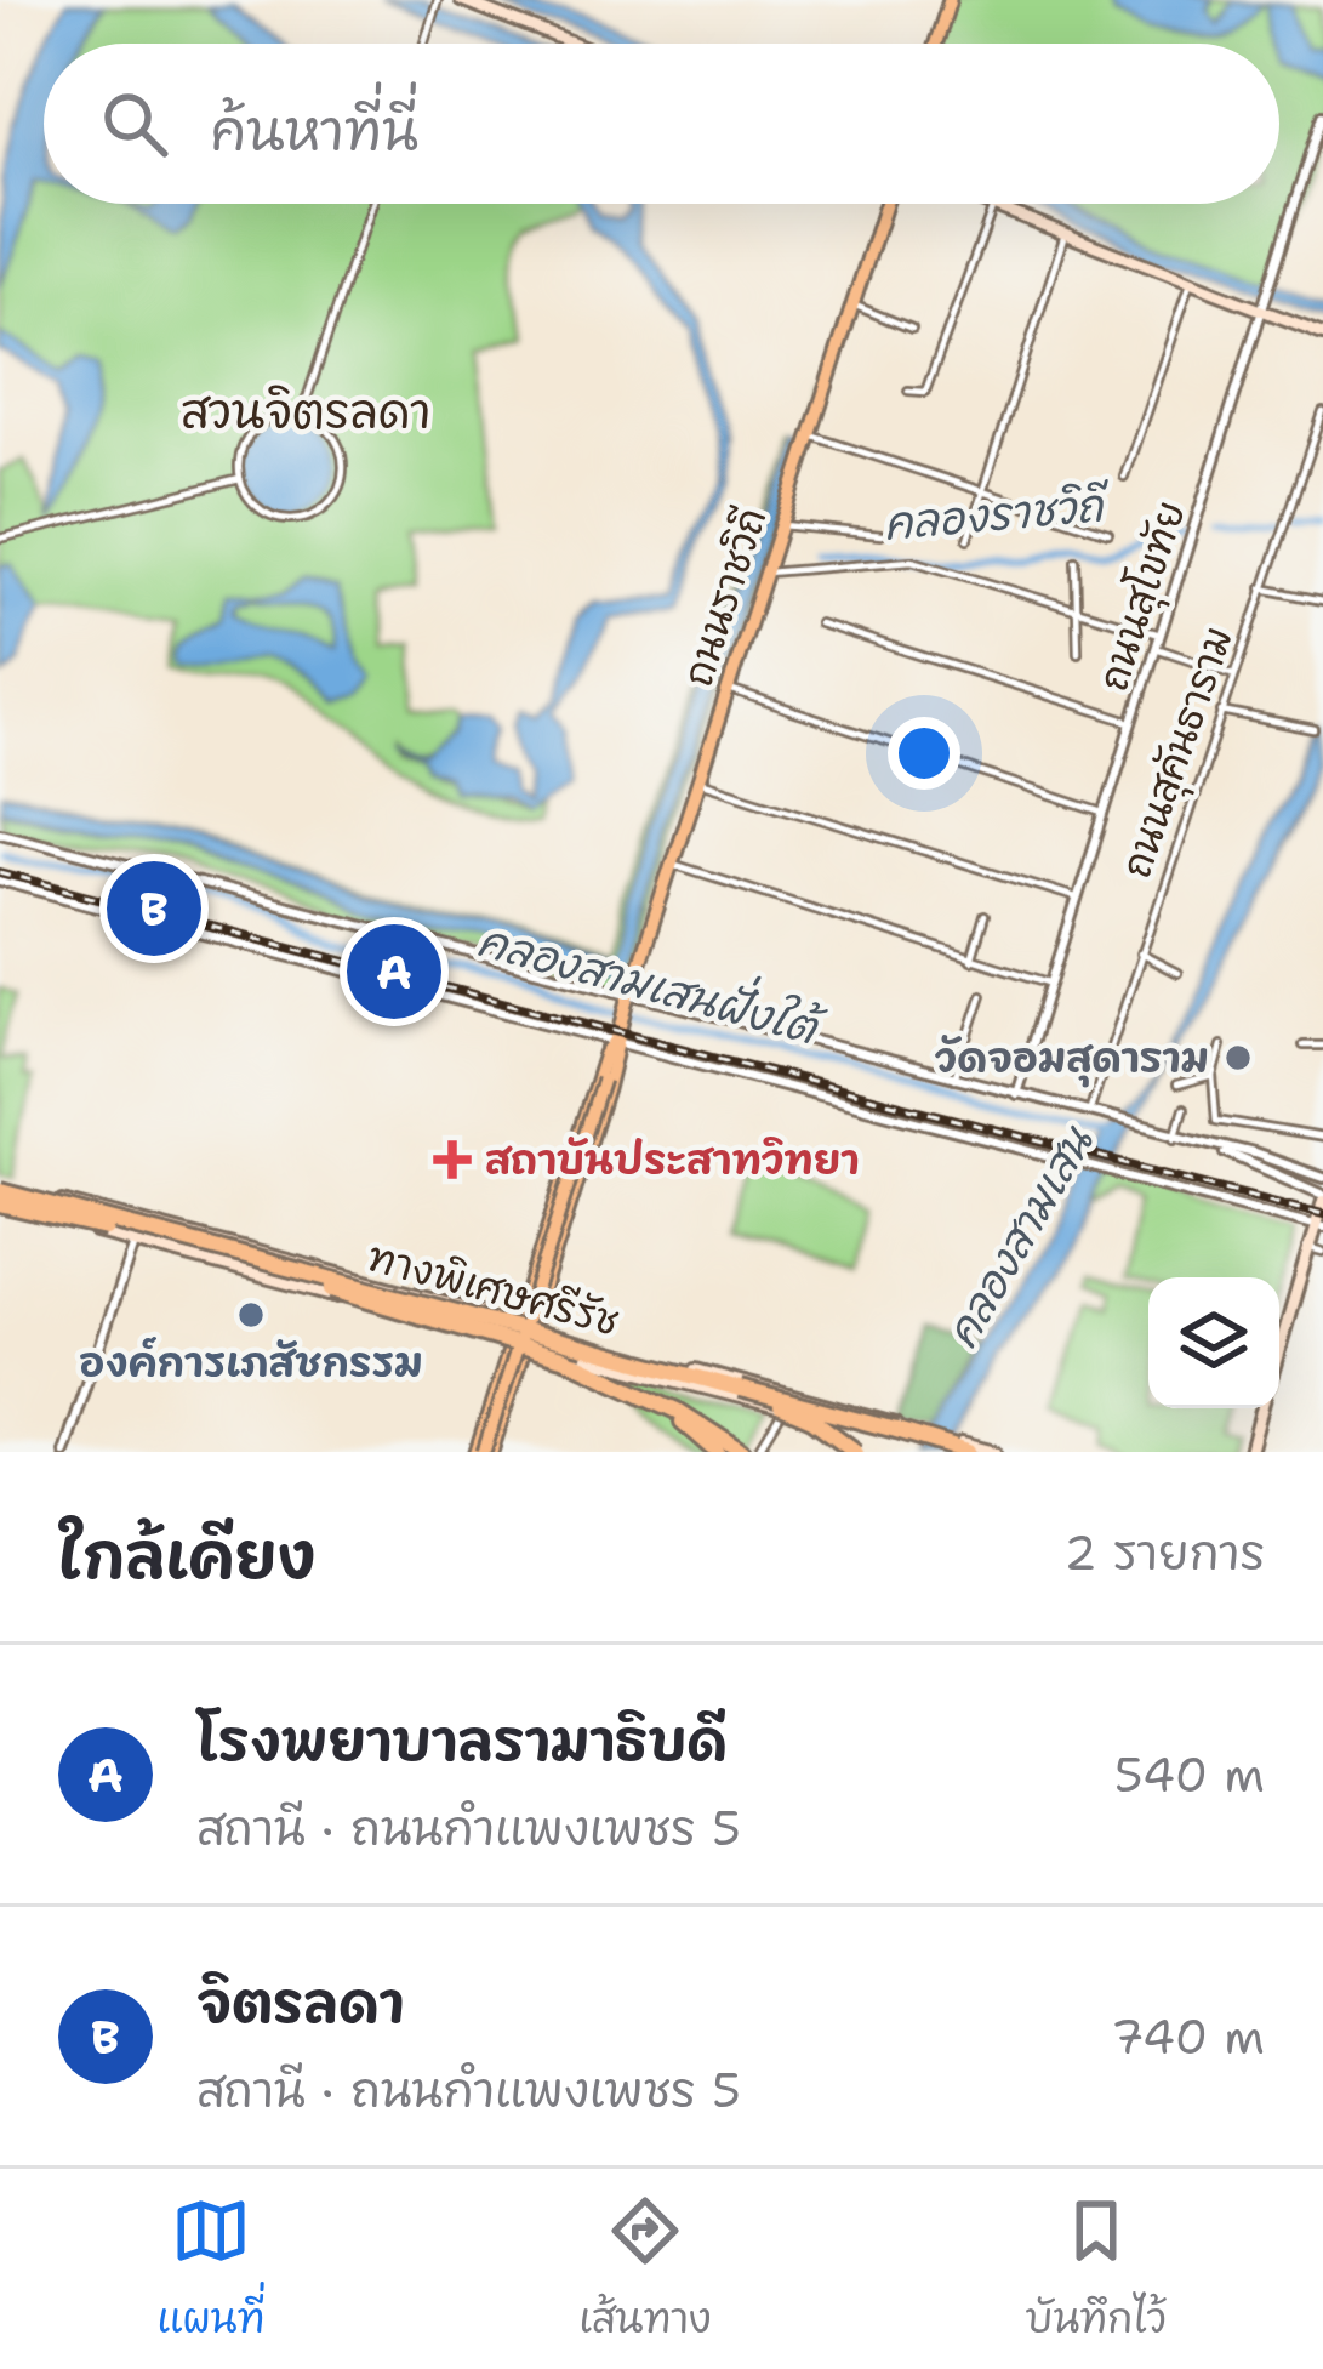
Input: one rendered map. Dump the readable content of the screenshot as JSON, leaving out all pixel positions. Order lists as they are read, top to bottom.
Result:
{
  "streets": {
    "highway": ["ทางพิเศษศรีรัช"],
    "main road": ["ถนนราชวิถี"],
    "street": ["ถนนสุโขทัย", "ถนนสุคันธาราม"]
  },
  "districts": ["สวนจิตรลดา"],
  "water": ["คลองราชวิถี", "คลองสามเสนฝั่งใต้", "คลองสามเสน"],
  "places": {
    "other": ["วัดจอมสุดาราม", "องค์การเภสัชกรรม"],
    "health": ["สถาบันประสาทวิทยา"]
  },
  "page": {
    "search": "ค้นหาที่นี่",
    "pins": ["B", "A"],
    "heading": ["ใกล้เคียง", "2 รายการ"],
    "list": [
      {
        "mark": "A",
        "name": "โรงพยาบาลรามาธิบดี",
        "note": "สถานี · ถนนกำแพงเพชร 5",
        "value": "540 m"
      },
      {
        "mark": "B",
        "name": "จิตรลดา",
        "note": "สถานี · ถนนกำแพงเพชร 5",
        "value": "740 m"
      }
    ],
    "nav": ["แผนที่", "เส้นทาง", "บันทึกไว้"]
  }
}
